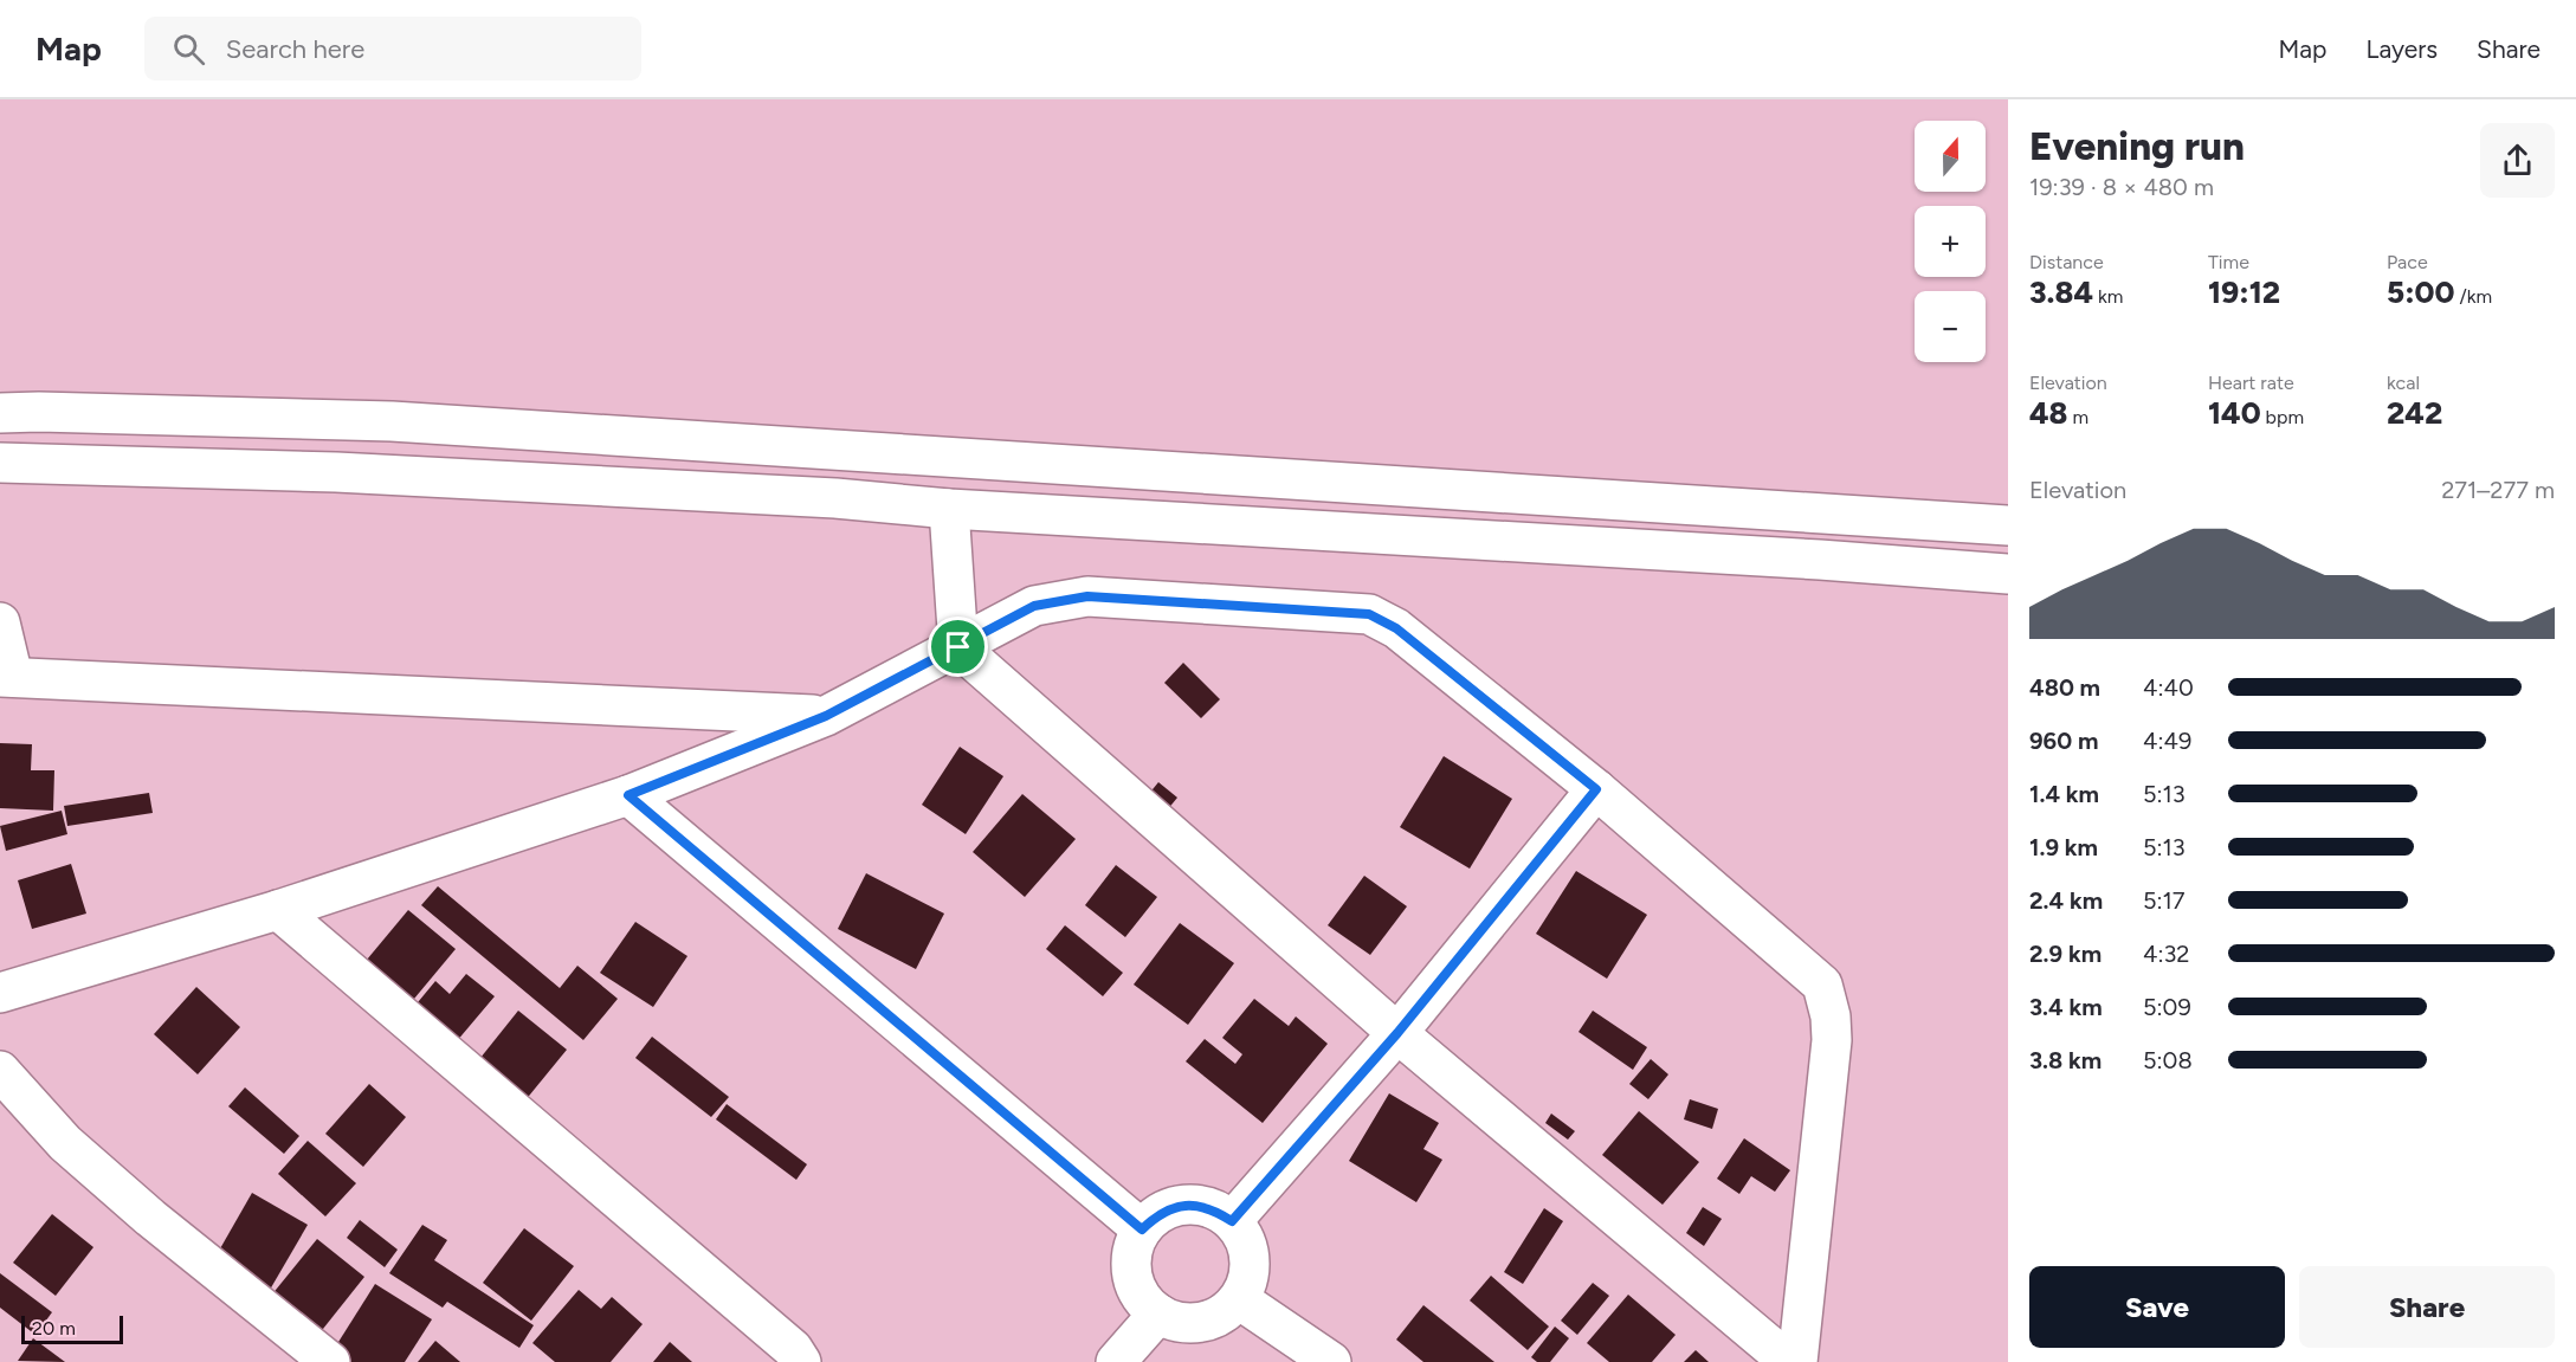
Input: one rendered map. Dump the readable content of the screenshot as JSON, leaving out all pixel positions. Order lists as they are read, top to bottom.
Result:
{
  "scale_bar": "20 m",
  "north": "top",
  "page": {
    "header": "Map",
    "search": "Search here",
    "nav": ["Map", "Layers", "Share"],
    "heading": ["Evening run", "19:39 · 8 × 480 m"],
    "map_buttons": ["+", "−"],
    "stats": [
      ["Distance", "3.84 km"],
      ["Time", "19:12"],
      ["Pace", "5:00 /km"],
      ["Elevation", "48 m"],
      ["Heart rate", "140 bpm"],
      ["kcal", "242"]
    ],
    "chart": ["Elevation", "271–277 m"],
    "list": [
      {
        "name": "480 m",
        "note": "4:40"
      },
      {
        "name": "960 m",
        "note": "4:49"
      },
      {
        "name": "1.4 km",
        "note": "5:13"
      },
      {
        "name": "1.9 km",
        "note": "5:13"
      },
      {
        "name": "2.4 km",
        "note": "5:17"
      },
      {
        "name": "2.9 km",
        "note": "4:32"
      },
      {
        "name": "3.4 km",
        "note": "5:09"
      },
      {
        "name": "3.8 km",
        "note": "5:08"
      }
    ],
    "buttons": ["Save", "Share"],
    "scale": "20 m"
  }
}
